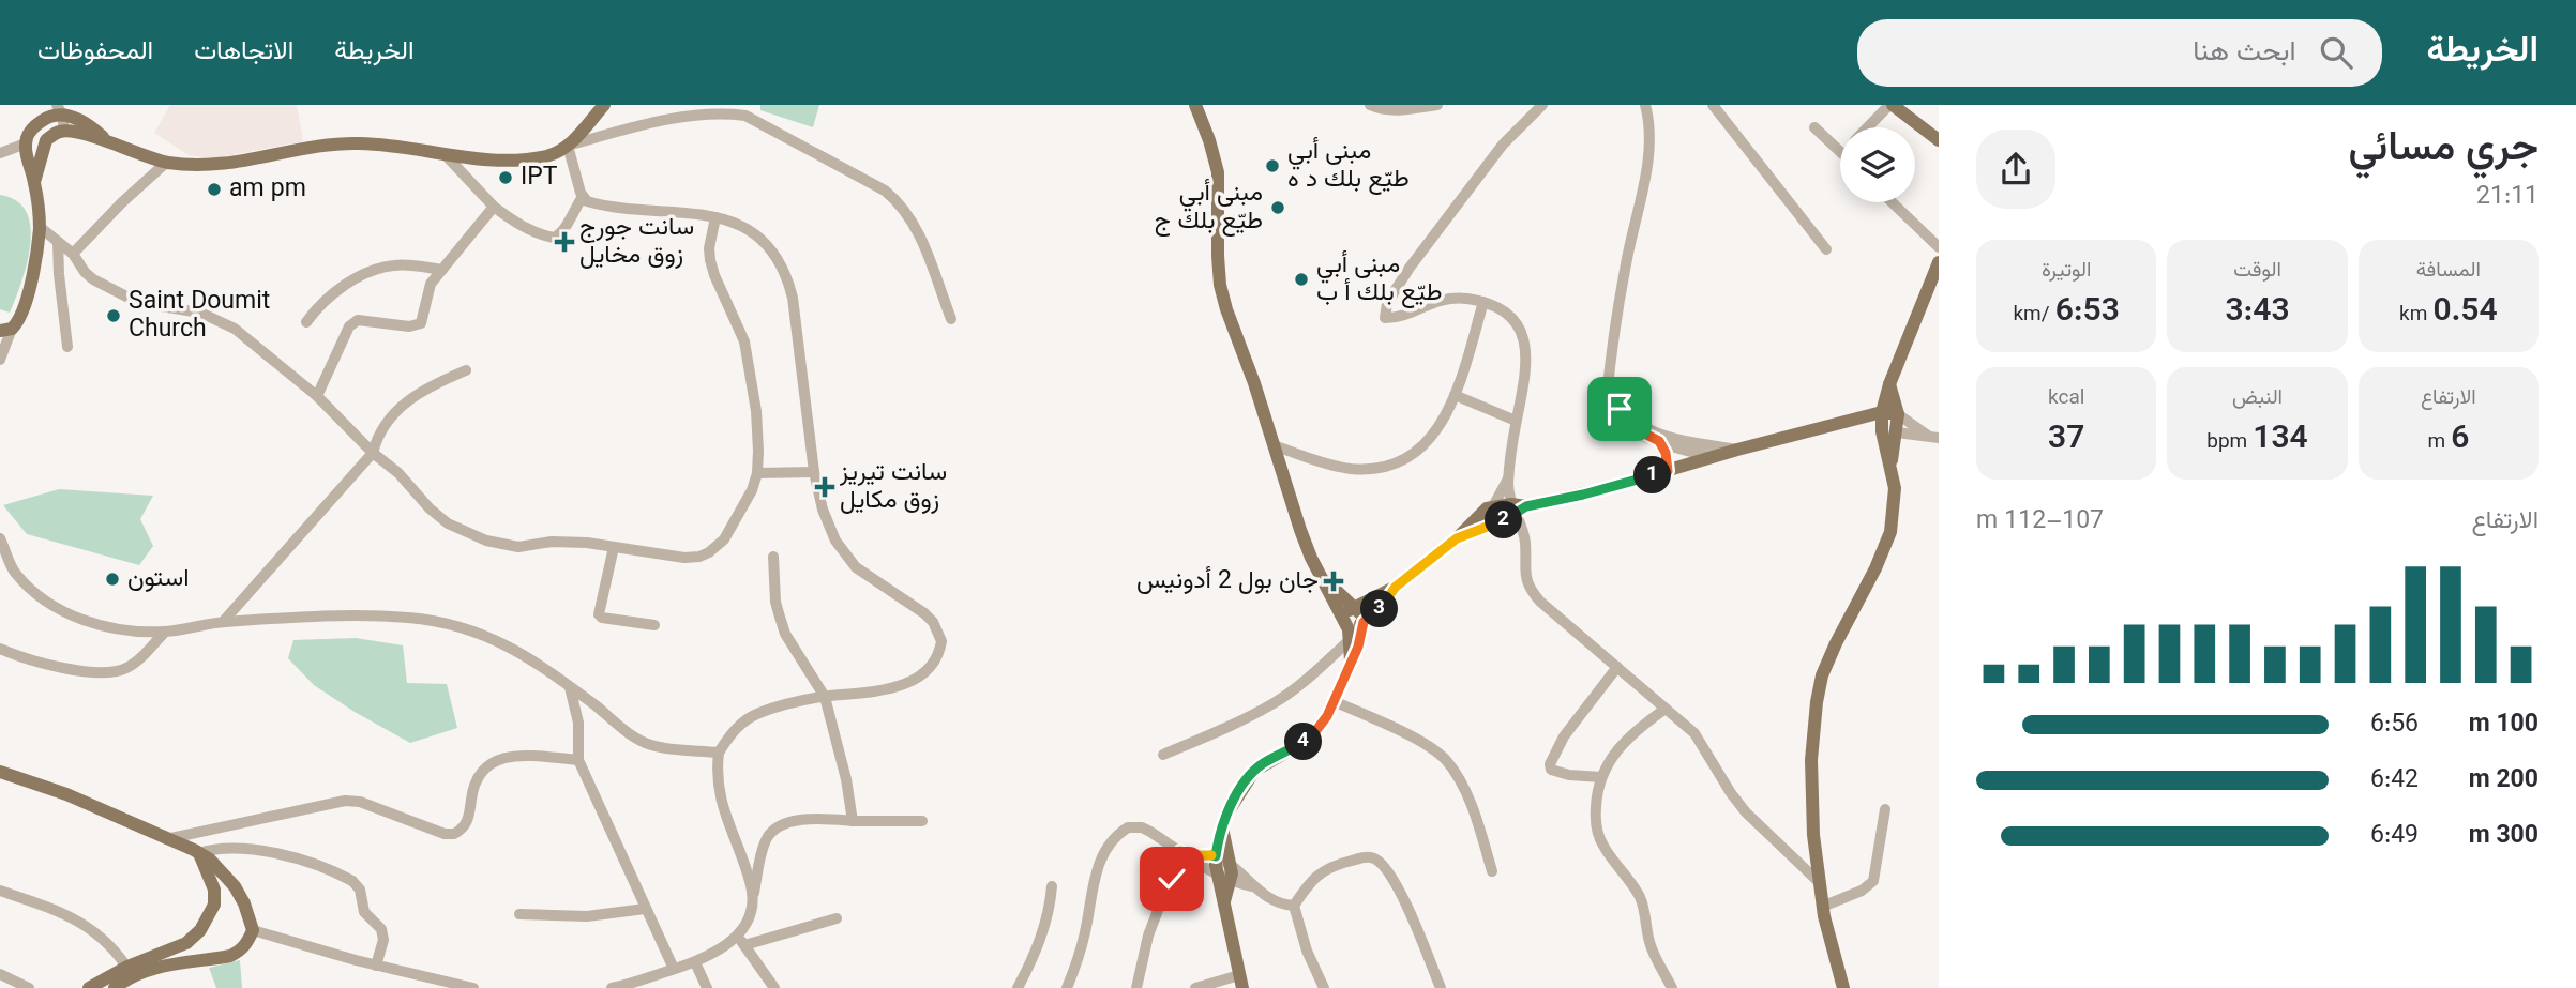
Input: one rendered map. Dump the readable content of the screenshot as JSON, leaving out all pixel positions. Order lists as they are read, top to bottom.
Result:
{
  "places": {
    "other": [
      "مبنى أبي طيّع بلك د ه",
      "IPT",
      "am pm",
      "مبنى أبي طيّع بلك ج",
      "مبنى أبي طيّع بلك أ ب",
      "Saint Doumit Church",
      "استون"
    ],
    "health": ["سانت جورج زوق مخايل", "سانت تيريز زوق مكايل", "جان بول 2 أدونيس"]
  },
  "page": {
    "header": "الخريطة",
    "search": "ابحث هنا",
    "nav": ["الخريطة", "الاتجاهات", "المحفوظات"],
    "heading": ["جري مسائي", "21:11"],
    "stats": [
      ["المسافة", "0.54 km"],
      ["الوقت", "3:43"],
      ["الوتيرة", "6:53 /km"],
      ["الارتفاع", "6 m"],
      ["النبض", "134 bpm"],
      ["kcal", "37"]
    ],
    "pins": [
      "1",
      "2",
      "3",
      "4"
    ],
    "chart": ["الارتفاع", "107–112 m"],
    "list": [
      {
        "name": "100 m",
        "note": "6:56"
      },
      {
        "name": "200 m",
        "note": "6:42"
      },
      {
        "name": "300 m",
        "note": "6:49"
      }
    ]
  }
}
